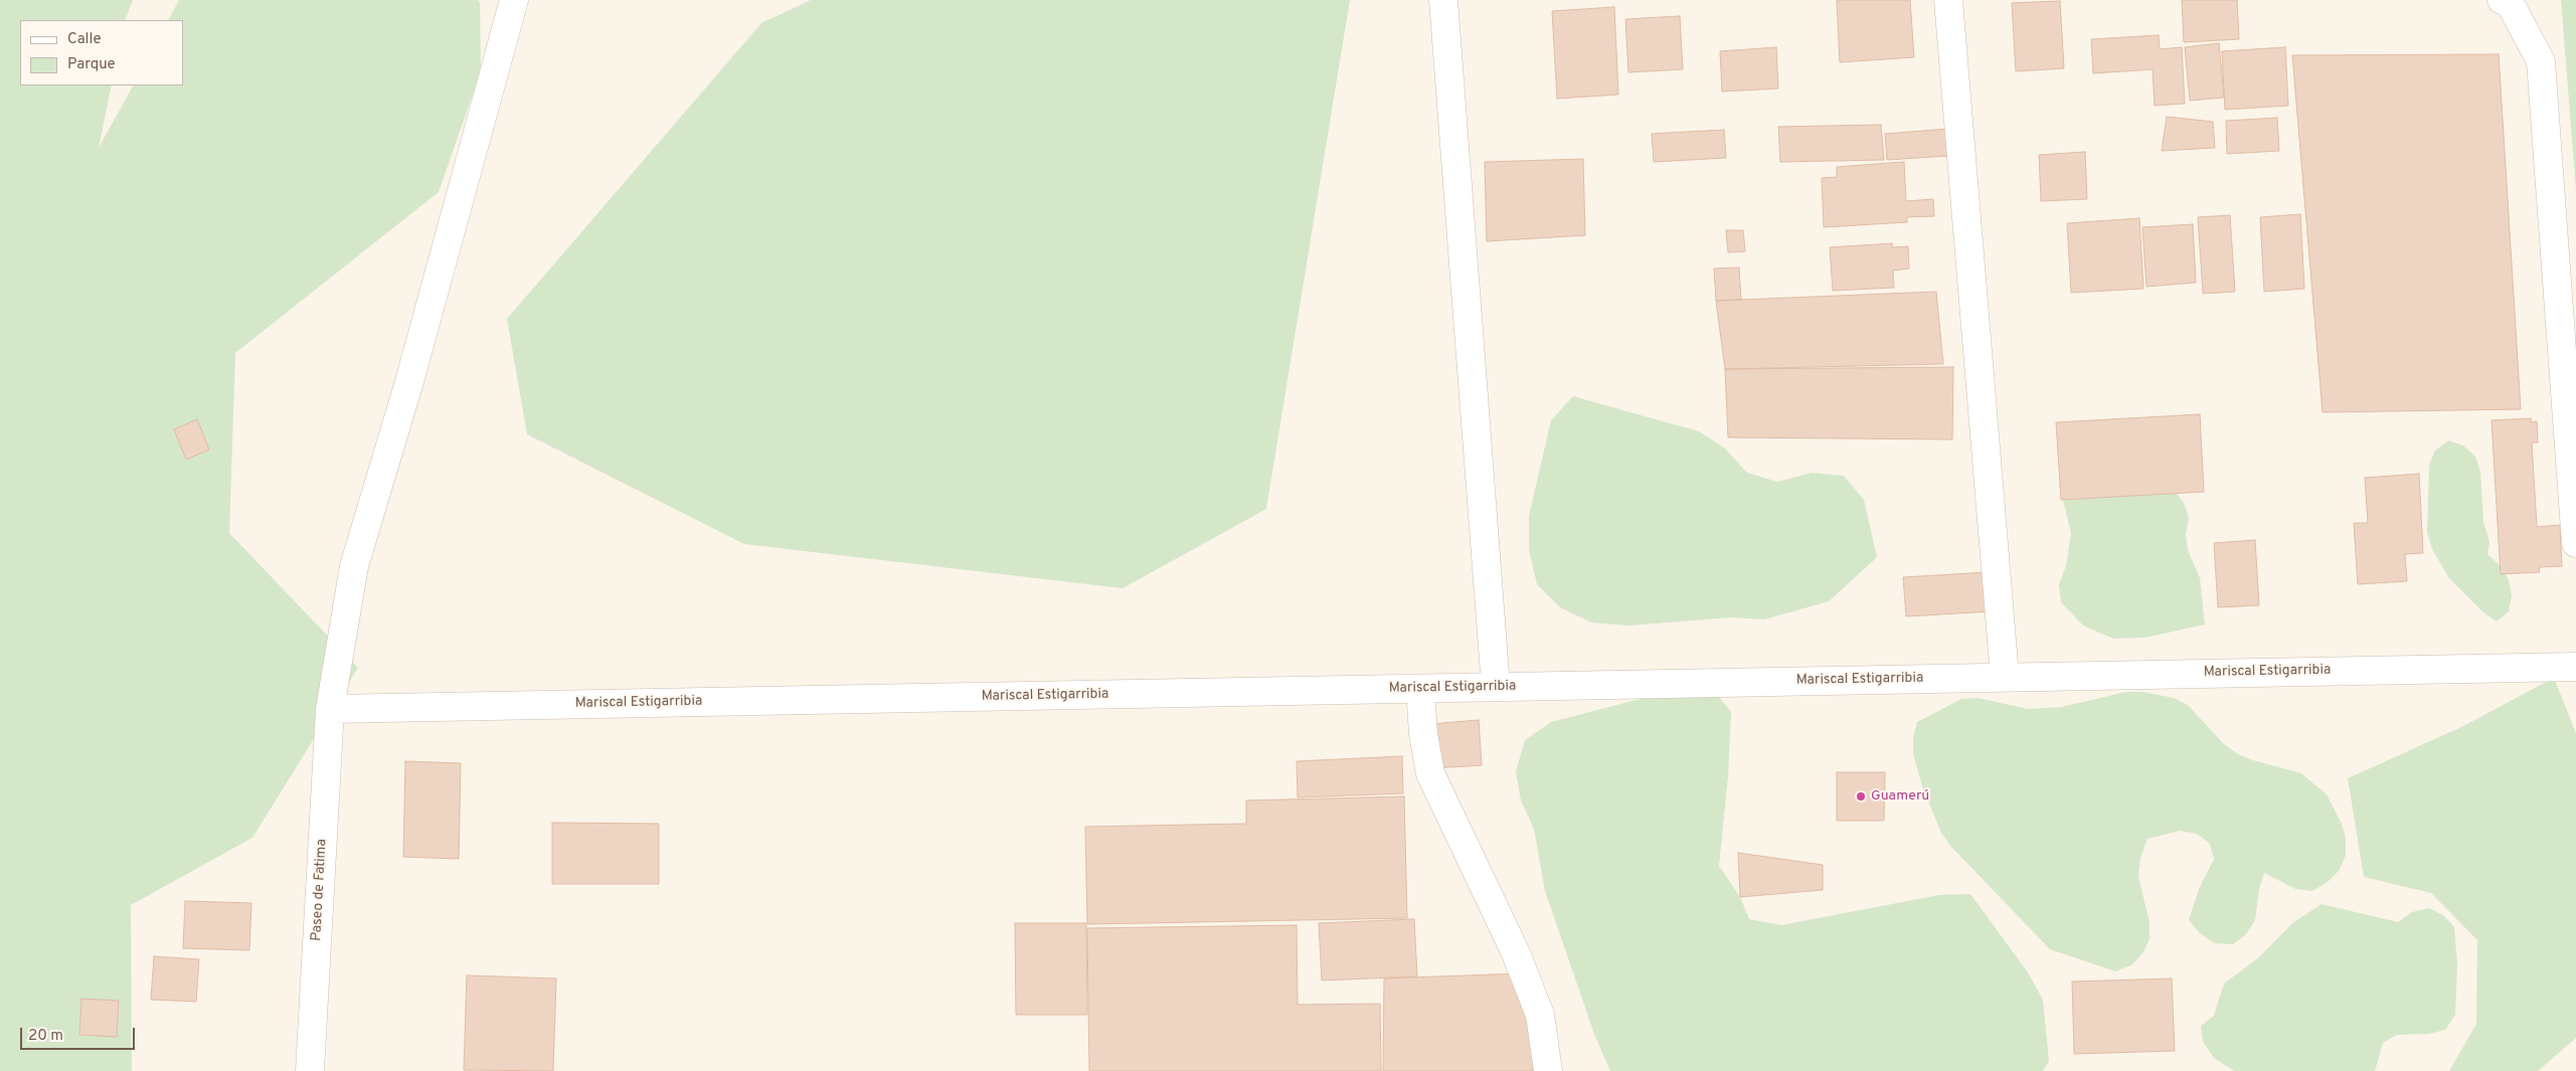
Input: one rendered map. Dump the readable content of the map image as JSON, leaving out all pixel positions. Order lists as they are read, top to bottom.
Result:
{
  "streets": {
    "street": ["Mariscal Estigarribia", "Paseo de Fatima"]
  },
  "crossings": [
    ["Mariscal Estigarribia", "Paseo de Fatima"]
  ],
  "places": ["Guamerú"],
  "legend": ["Calle", "Parque"],
  "scale_bar": "20 m"
}
